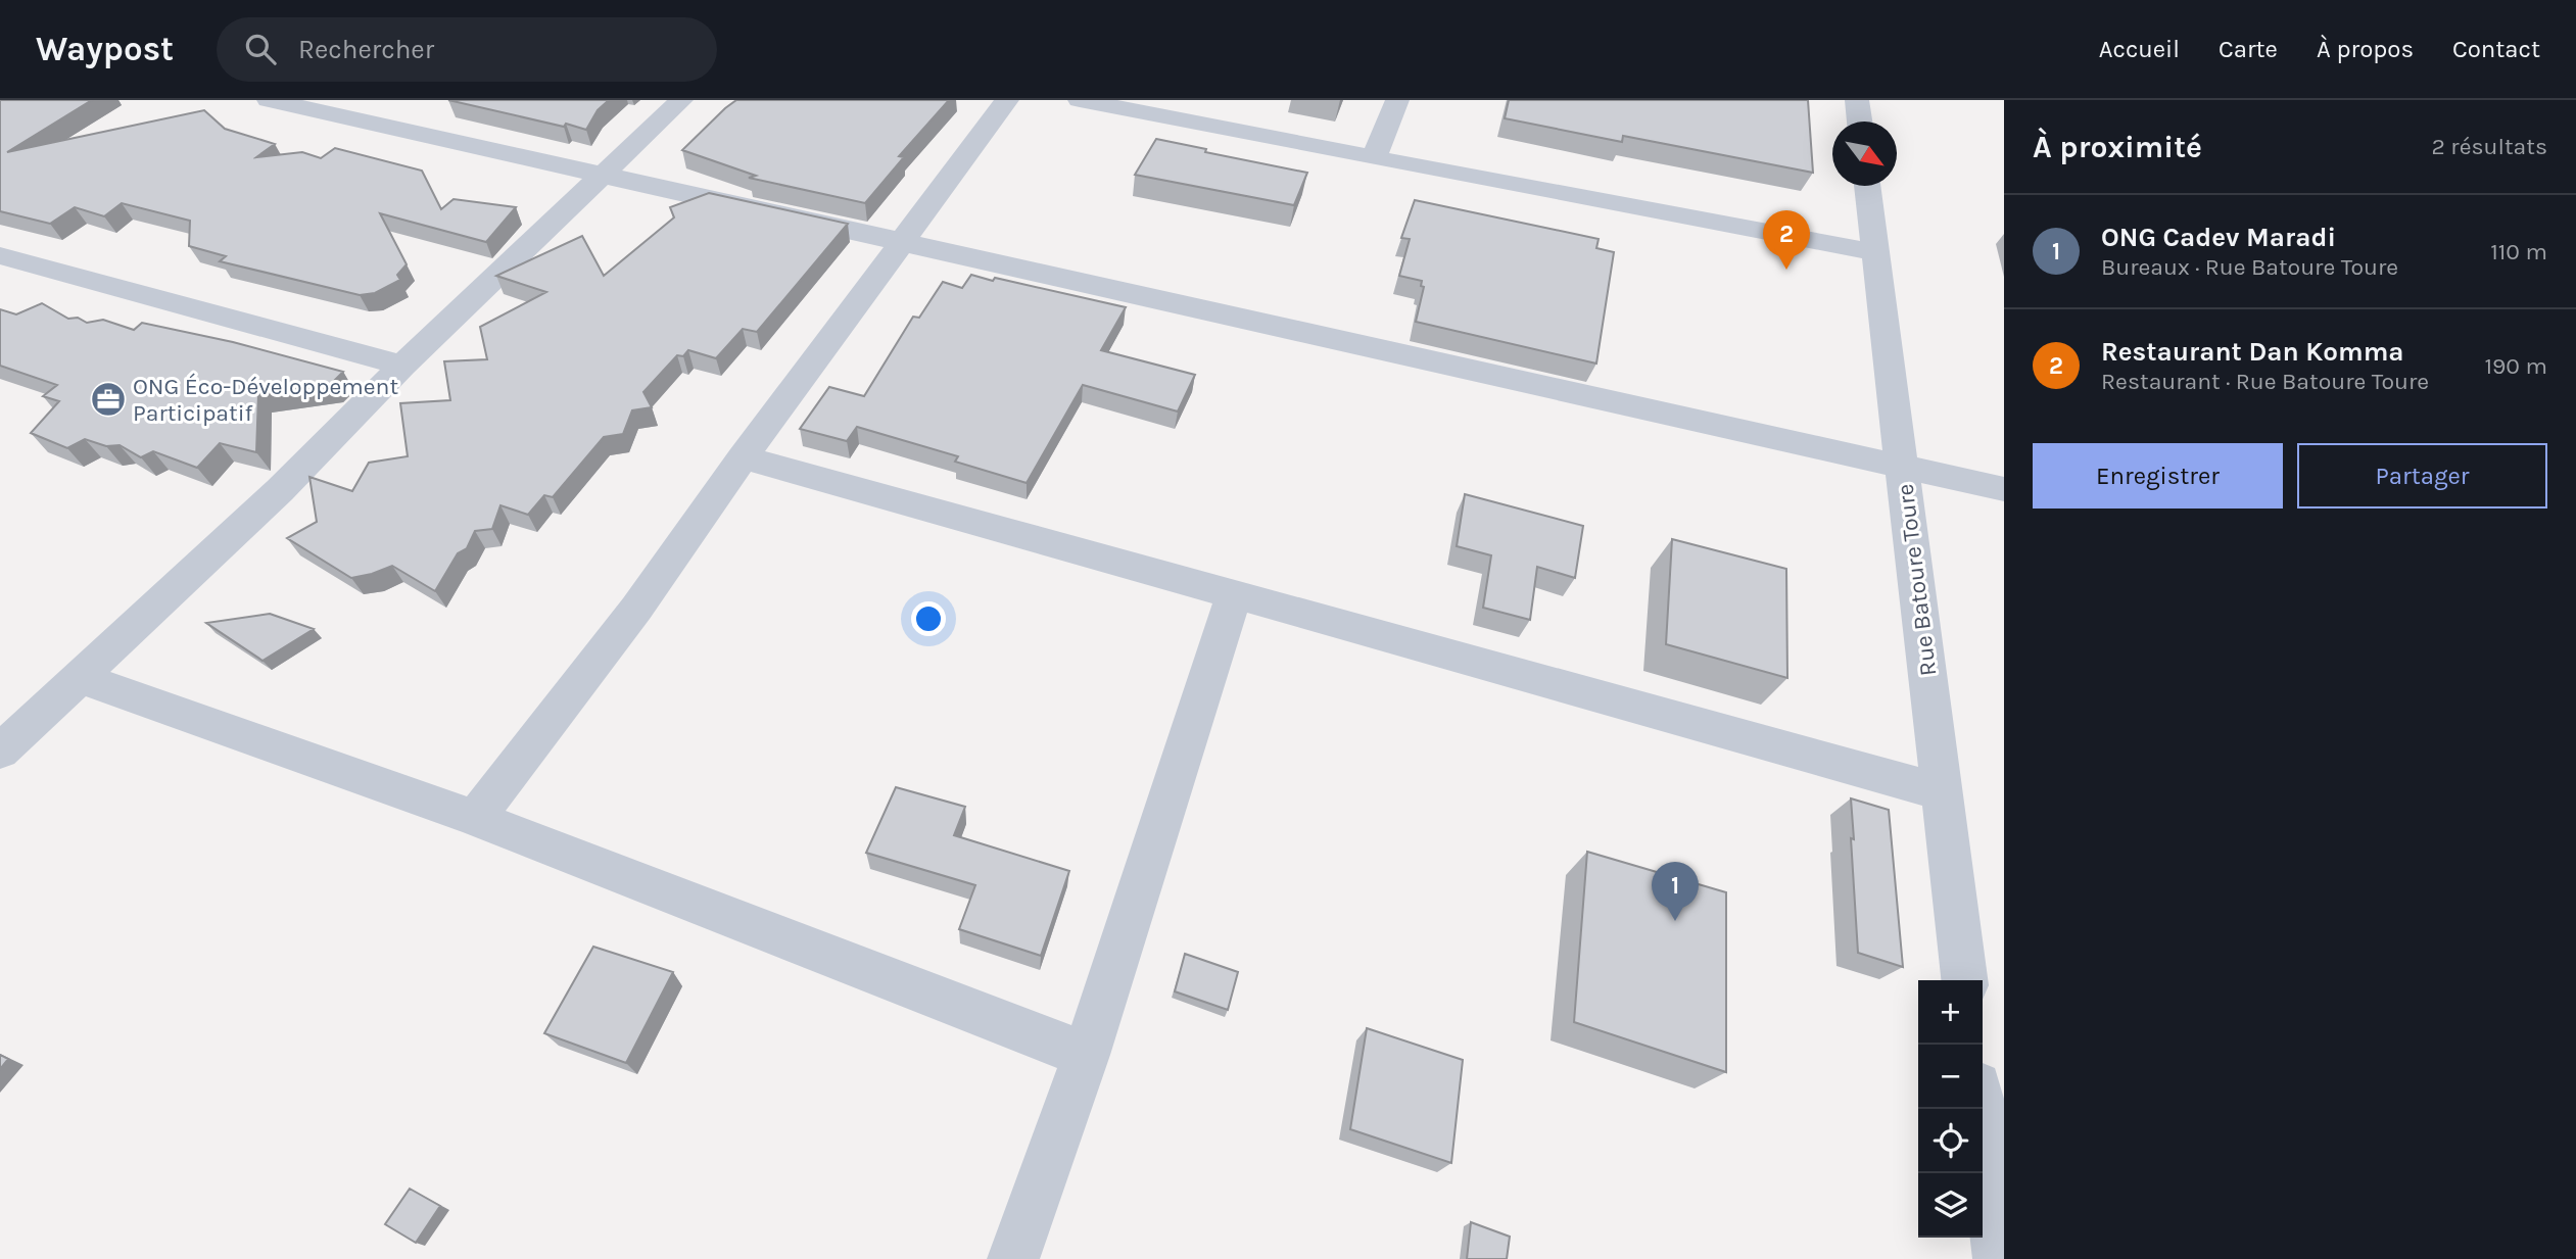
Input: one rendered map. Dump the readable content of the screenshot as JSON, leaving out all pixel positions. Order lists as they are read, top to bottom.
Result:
{
  "streets": {
    "street": ["Rue Batoure Toure"]
  },
  "places": {
    "office": ["ONG Éco-Développement Participatif"]
  },
  "north": "bottom right",
  "page": {
    "header": "Waypost",
    "search": "Rechercher",
    "nav": [
      "Accueil",
      "Carte",
      "À propos",
      "Contact"
    ],
    "heading": ["À proximité", "2 résultats"],
    "list": [
      {
        "mark": "1",
        "name": "ONG Cadev Maradi",
        "note": "Bureaux · Rue Batoure Toure",
        "value": "110 m"
      },
      {
        "mark": "2",
        "name": "Restaurant Dan Komma",
        "note": "Restaurant · Rue Batoure Toure",
        "value": "190 m"
      }
    ],
    "pins": ["2", "1"],
    "buttons": ["Enregistrer", "Partager"],
    "map_buttons": ["+", "−"]
  }
}
